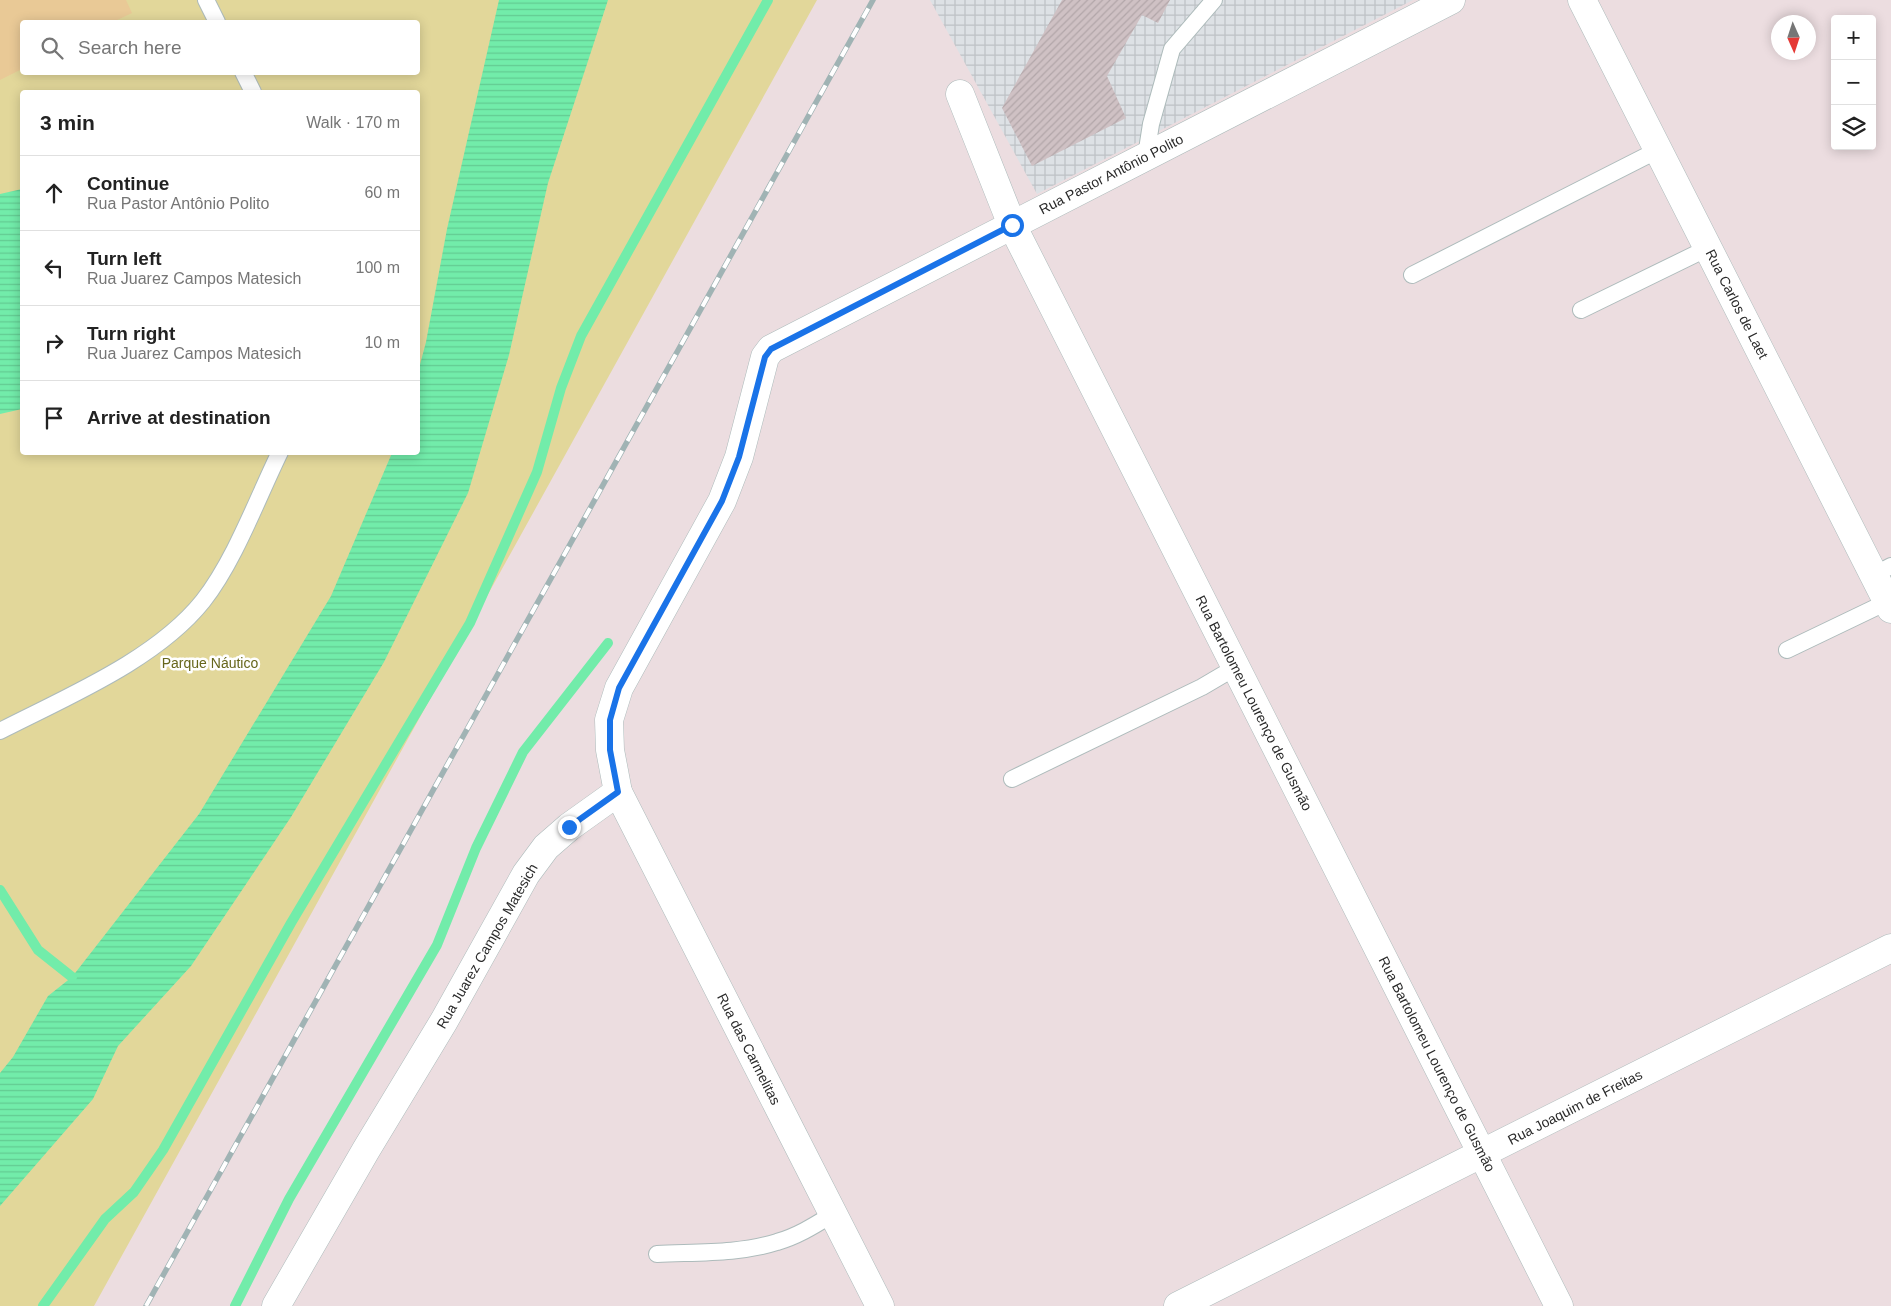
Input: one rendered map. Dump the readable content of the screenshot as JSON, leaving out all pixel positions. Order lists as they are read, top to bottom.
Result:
{
  "streets": {
    "street": [
      "Rua Pastor Antônio Polito",
      "Rua Carlos de Laet",
      "Rua Bartolomeu Lourenço de Gusmão",
      "Rua Juarez Campos Matesich",
      "Rua das Carmelitas",
      "Rua Joaquim de Freitas"
    ]
  },
  "crossings": [
    ["Rua Pastor Antônio Polito", "Rua Bartolomeu Lourenço de Gusmão"],
    ["Rua Pastor Antônio Polito", "Rua Juarez Campos Matesich"],
    ["Rua Pastor Antônio Polito", "Rua das Carmelitas"],
    ["Rua Bartolomeu Lourenço de Gusmão", "Rua Joaquim de Freitas"],
    ["Rua Juarez Campos Matesich", "Rua das Carmelitas"]
  ],
  "parks": ["Parque Náutico"],
  "north": "bottom",
  "page": {
    "map_buttons": ["+", "−"],
    "search": "Search here",
    "heading": ["3 min", "Walk · 170 m"],
    "list": [
      ["Continue", "Rua Pastor Antônio Polito", "60 m"],
      ["Turn left", "Rua Juarez Campos Matesich", "100 m"],
      ["Turn right", "Rua Juarez Campos Matesich", "10 m"],
      "Arrive at destination"
    ]
  }
}
